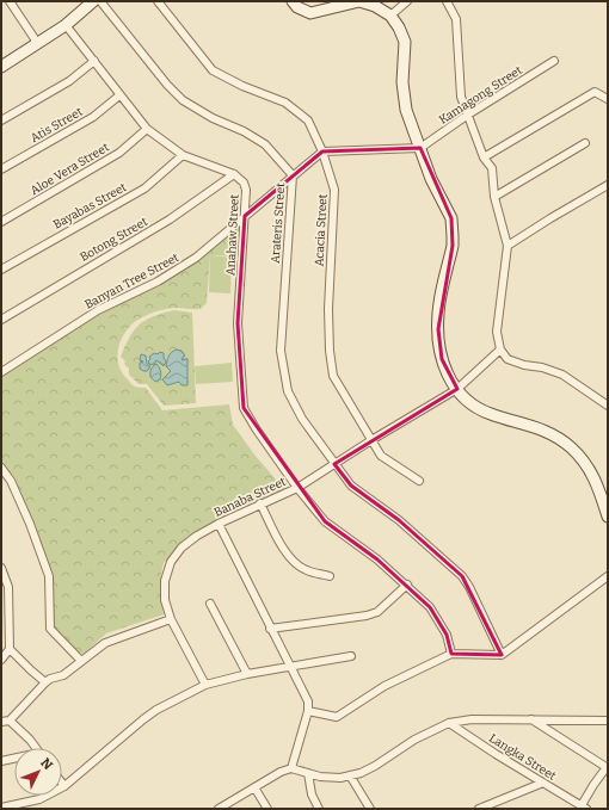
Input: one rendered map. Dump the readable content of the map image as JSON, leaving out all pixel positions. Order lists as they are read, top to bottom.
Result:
{
  "streets": {
    "street": [
      "Kamagong Street",
      "Atis Street",
      "Aloe Vera Street",
      "Bayabas Street",
      "Arateris Street",
      "Acacia Street",
      "Anahaw Street",
      "Botong Street",
      "Banyan Tree Street",
      "Banaba Street",
      "Langka Street"
    ]
  },
  "crossings": [
    ["Arateris Street", "Banyan Tree Street"],
    ["Arateris Street", "Banaba Street"],
    ["Acacia Street", "Banyan Tree Street"],
    ["Acacia Street", "Banaba Street"],
    ["Anahaw Street", "Botong Street"],
    ["Anahaw Street", "Banyan Tree Street"],
    ["Anahaw Street", "Banaba Street"]
  ],
  "north": "top right"
}
